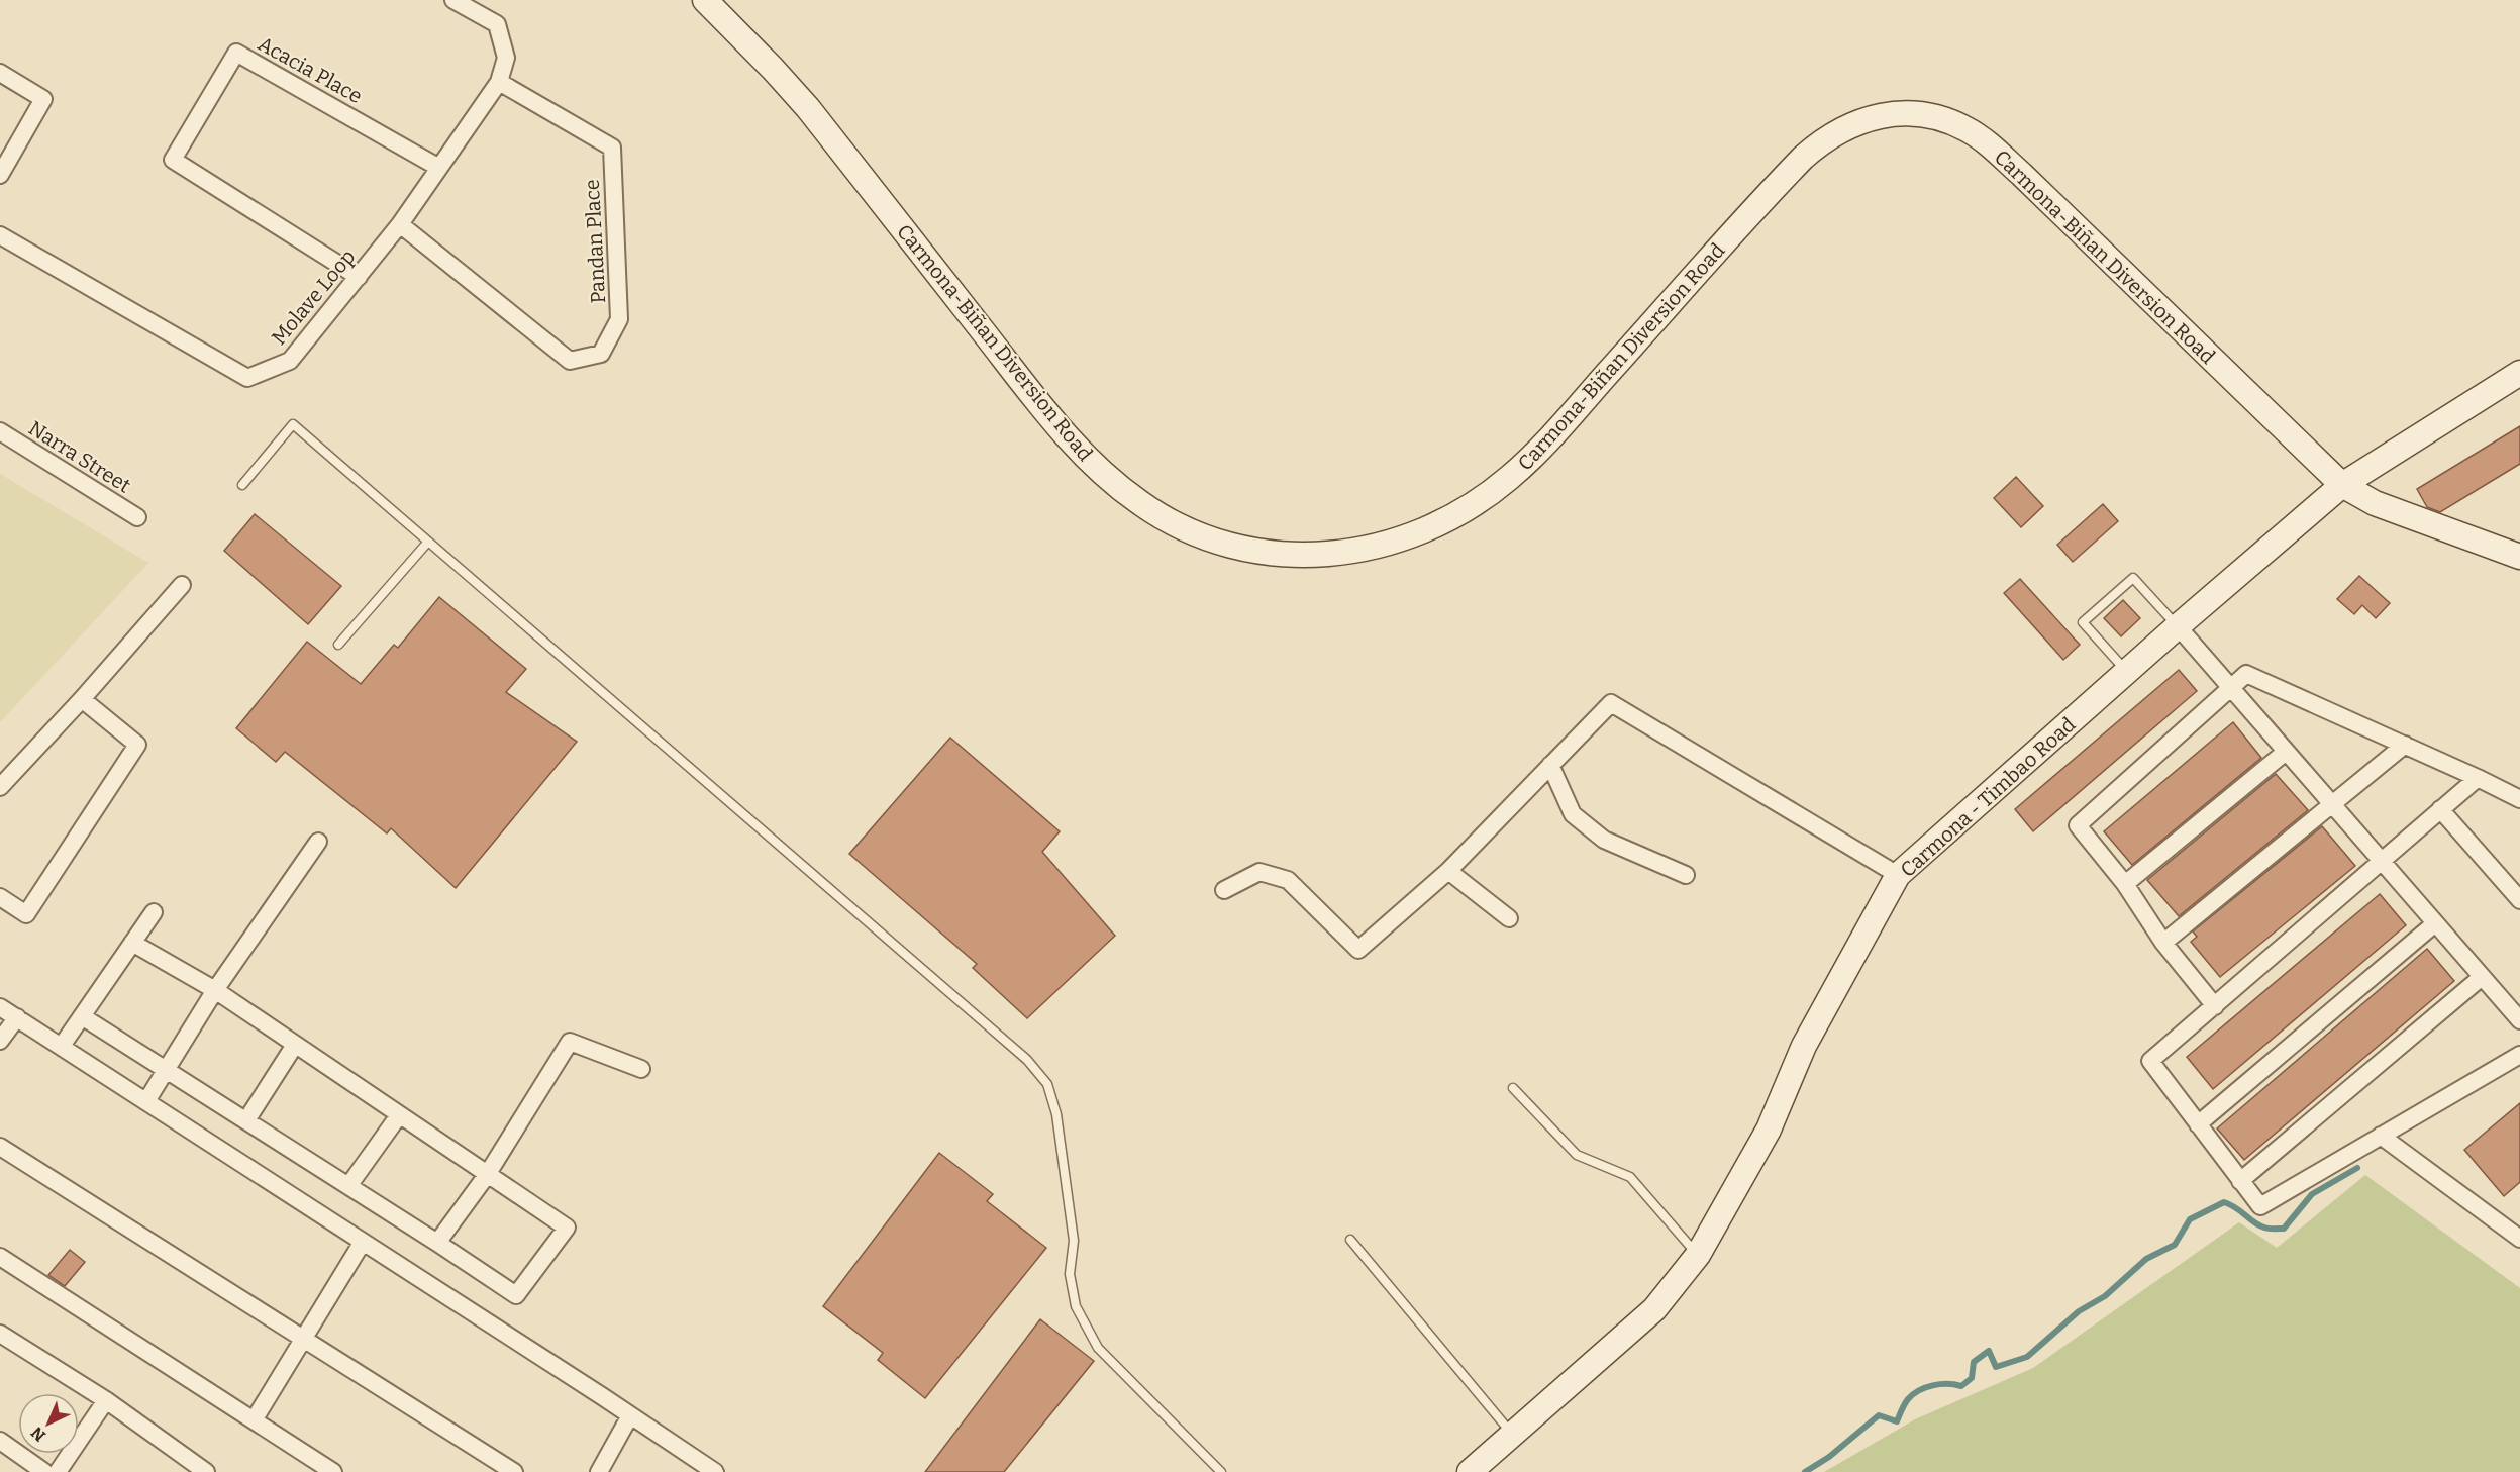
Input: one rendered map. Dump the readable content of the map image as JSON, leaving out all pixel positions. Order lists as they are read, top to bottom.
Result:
{
  "streets": {
    "main road": ["Carmona-Biñan Diversion Road", "Carmona - Timbao Road"],
    "street": [
      "Acacia Place",
      "Pandan Place",
      "Molave Loop",
      "Narra Street"
    ]
  },
  "crossings": [
    ["Acacia Place", "Molave Loop"],
    ["Pandan Place", "Molave Loop"],
    ["Carmona-Biñan Diversion Road", "Carmona - Timbao Road"]
  ],
  "north": "bottom left"
}
